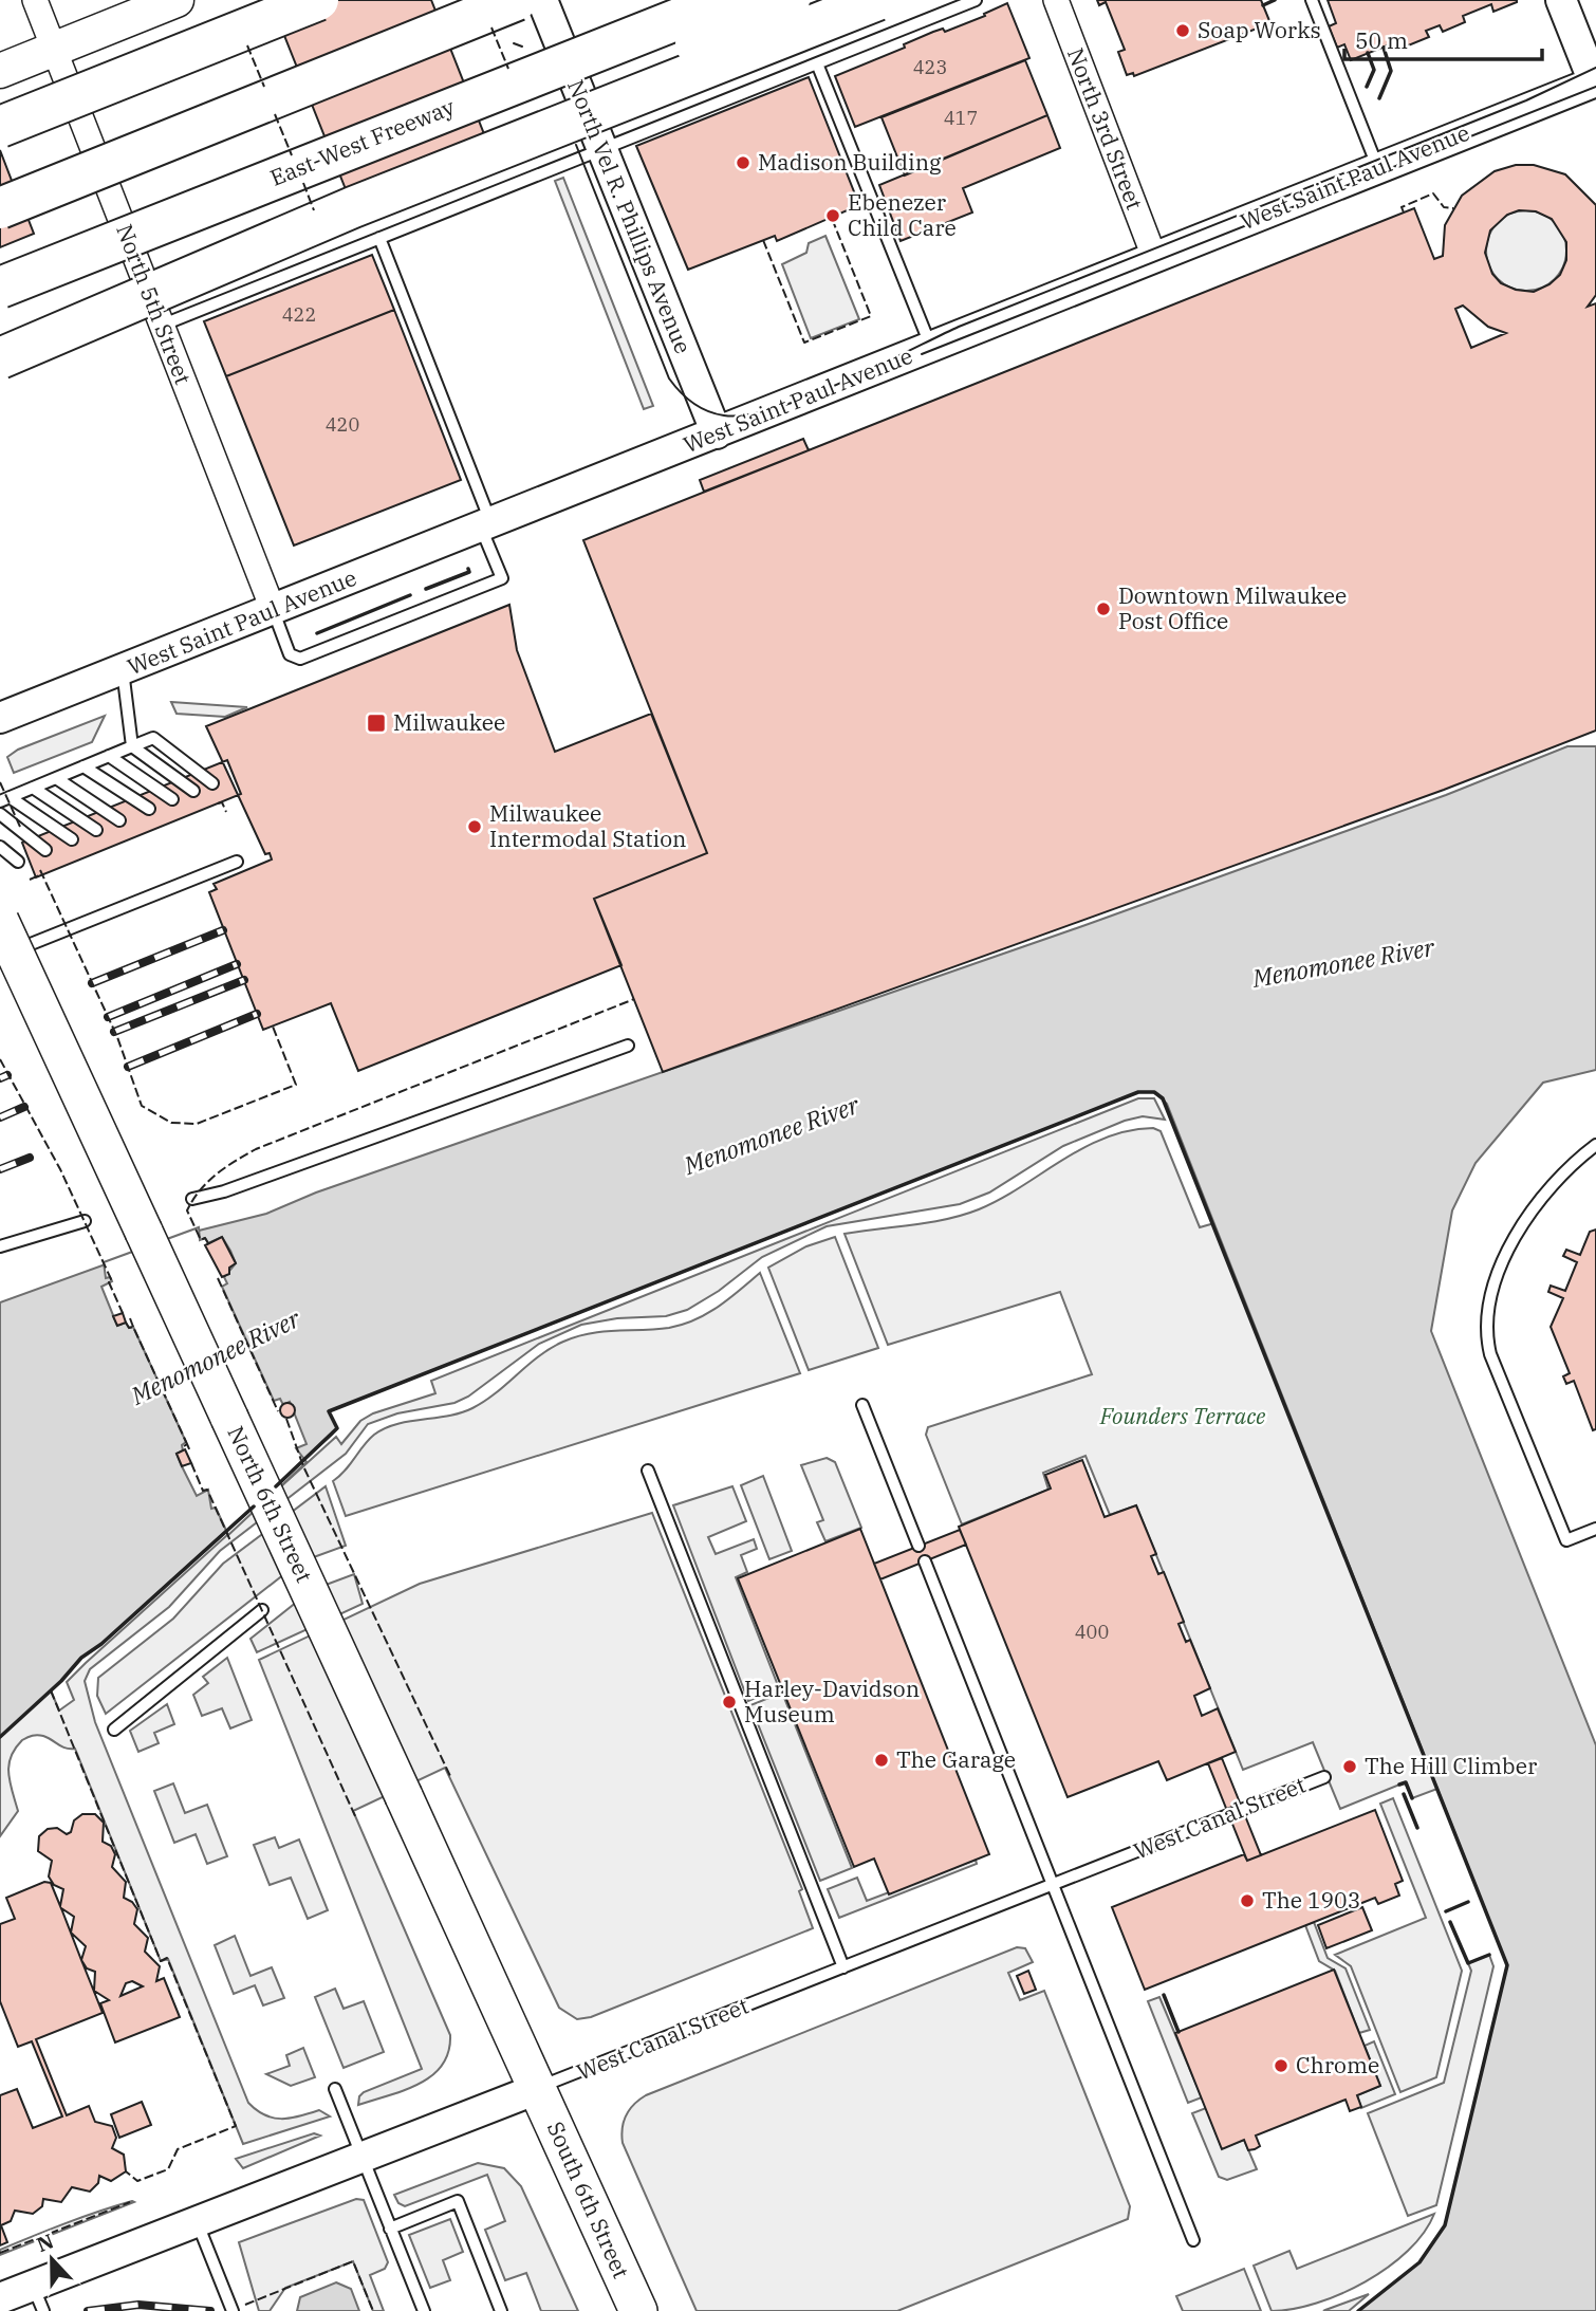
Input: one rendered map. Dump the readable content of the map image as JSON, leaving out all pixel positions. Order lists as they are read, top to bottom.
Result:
{
  "streets": {
    "highway": ["East-West Freeway"],
    "main road": ["North 6th Street", "South 6th Street"],
    "street": [
      "North 3rd Street",
      "West Saint Paul Avenue",
      "North Vel R. Phillips Avenue",
      "North 5th Street",
      "West Canal Street"
    ]
  },
  "crossings": [
    ["North 3rd Street", "West Saint Paul Avenue"],
    ["West Saint Paul Avenue", "North Vel R. Phillips Avenue"],
    ["West Saint Paul Avenue", "North 5th Street"],
    ["North 6th Street", "West Canal Street"],
    ["North 6th Street", "South 6th Street"],
    ["West Canal Street", "South 6th Street"]
  ],
  "water": ["Menomonee River"],
  "parks": ["Founders Terrace"],
  "places": {
    "other": [
      "Soap Works",
      "Madison Building",
      "Ebenezer Child Care",
      "Downtown Milwaukee Post Office",
      "Milwaukee Intermodal Station",
      "Harley-Davidson Museum",
      "The Garage",
      "The Hill Climber",
      "The 1903",
      "Chrome"
    ],
    "transit": ["Milwaukee"]
  },
  "house_numbers": [
    "423",
    "417",
    "422",
    "420",
    "400"
  ],
  "scale_bar": "50 m",
  "north": "top"
}
